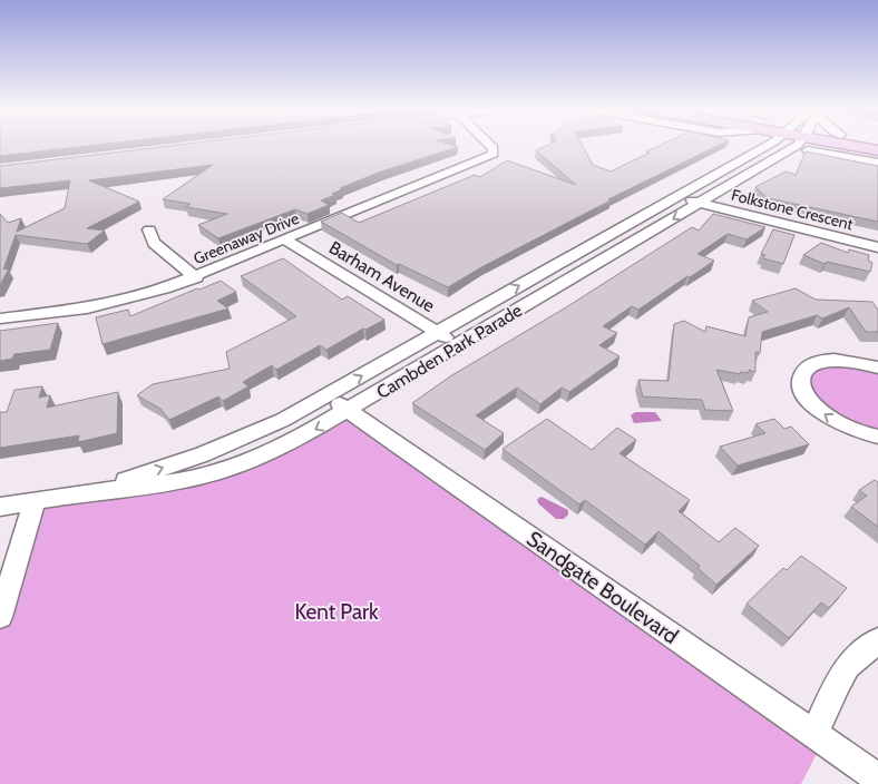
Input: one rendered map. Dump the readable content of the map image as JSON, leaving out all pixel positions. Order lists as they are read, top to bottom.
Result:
{
  "streets": {
    "street": [
      "Folkstone Crescent",
      "Greenaway Drive",
      "Barham Avenue",
      "Cambden Park Parade",
      "Sandgate Boulevard"
    ]
  },
  "crossings": [
    ["Folkstone Crescent", "Cambden Park Parade"],
    ["Greenaway Drive", "Barham Avenue"],
    ["Barham Avenue", "Cambden Park Parade"],
    ["Cambden Park Parade", "Sandgate Boulevard"]
  ],
  "parks": ["Kent Park"]
}
